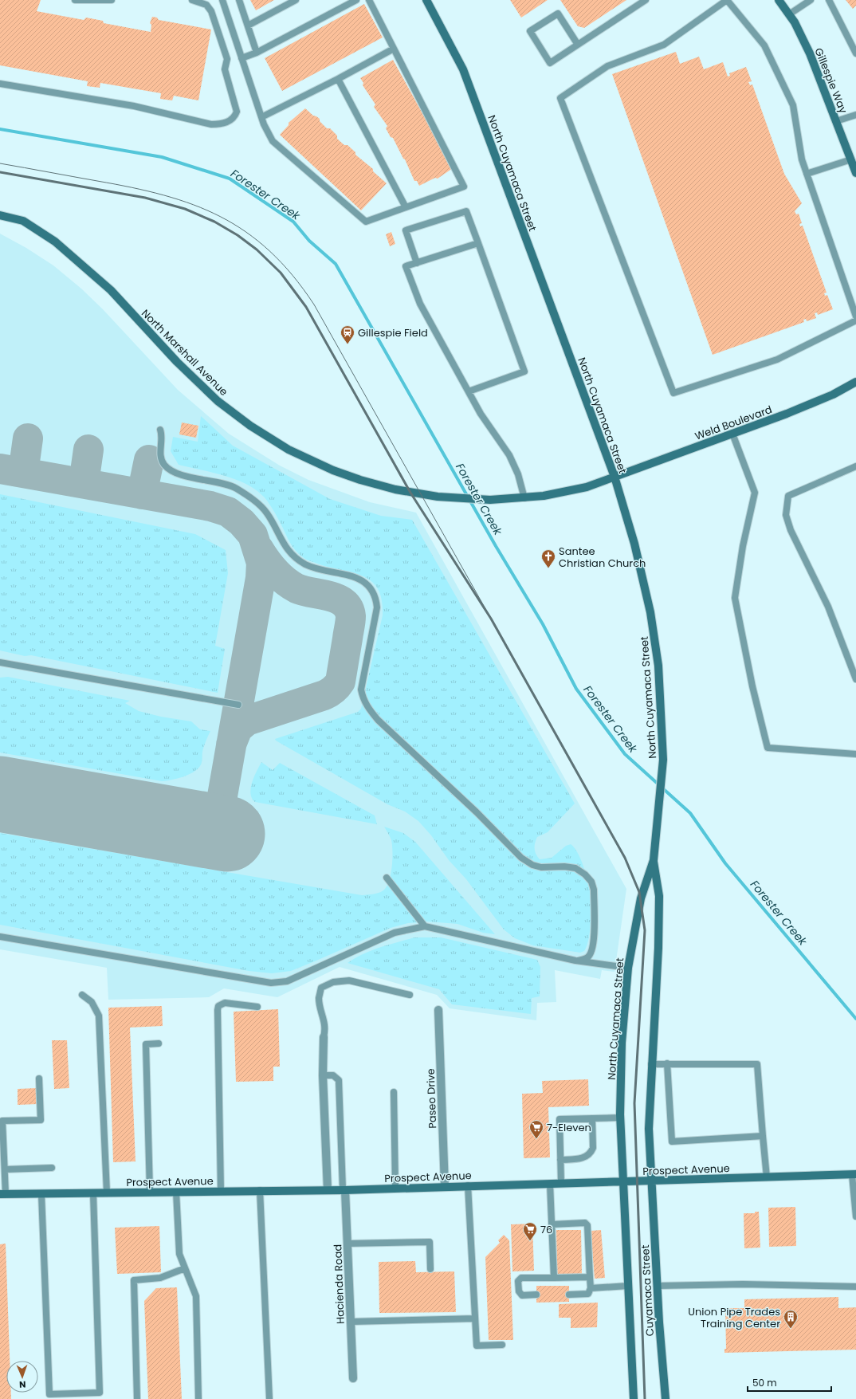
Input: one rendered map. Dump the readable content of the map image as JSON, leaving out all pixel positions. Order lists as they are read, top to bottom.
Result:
{
  "streets": {
    "main road": [
      "Gillespie Way",
      "North Cuyamaca Street",
      "North Marshall Avenue",
      "Weld Boulevard",
      "Prospect Avenue",
      "Cuyamaca Street"
    ],
    "street": ["Paseo Drive", "Hacienda Road"]
  },
  "crossings": [
    ["North Cuyamaca Street", "North Marshall Avenue"],
    ["North Cuyamaca Street", "Weld Boulevard"],
    ["North Cuyamaca Street", "Prospect Avenue"],
    ["North Cuyamaca Street", "Cuyamaca Street"],
    ["North Marshall Avenue", "Weld Boulevard"],
    ["Paseo Drive", "Prospect Avenue"],
    ["Prospect Avenue", "Hacienda Road"],
    ["Prospect Avenue", "Cuyamaca Street"]
  ],
  "water": ["Forester Creek"],
  "places": {
    "station": ["Gillespie Field"],
    "church": ["Santee Christian Church"],
    "supermarket": ["7-Eleven", "76"],
    "building": ["Union Pipe Trades Training Center"]
  },
  "scale_bar": "50 m",
  "north": "bottom"
}
